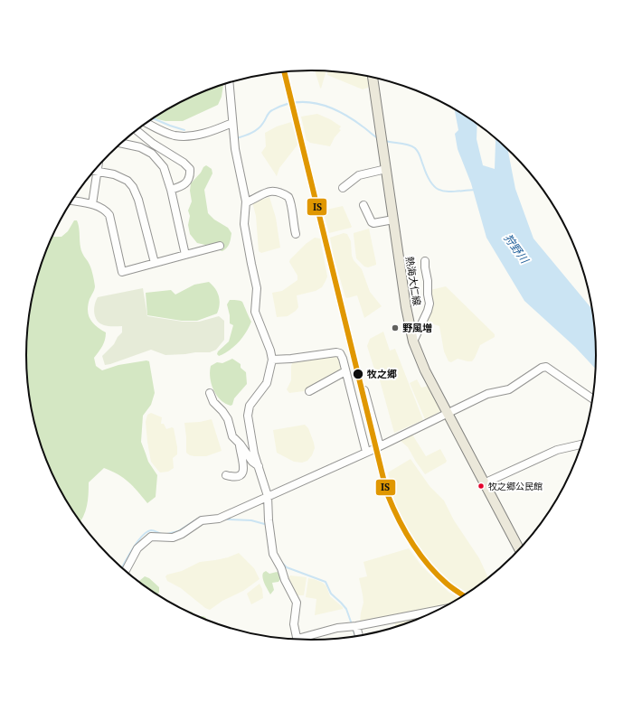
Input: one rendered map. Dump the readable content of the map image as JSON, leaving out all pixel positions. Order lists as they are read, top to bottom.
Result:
{
  "streets": {
    "main road": ["熱海大仁線"]
  },
  "water": ["狩野川"],
  "places": ["野風増", "牧之郷", "牧之郷公民館"],
  "lines": ["transit line IS"]
}
